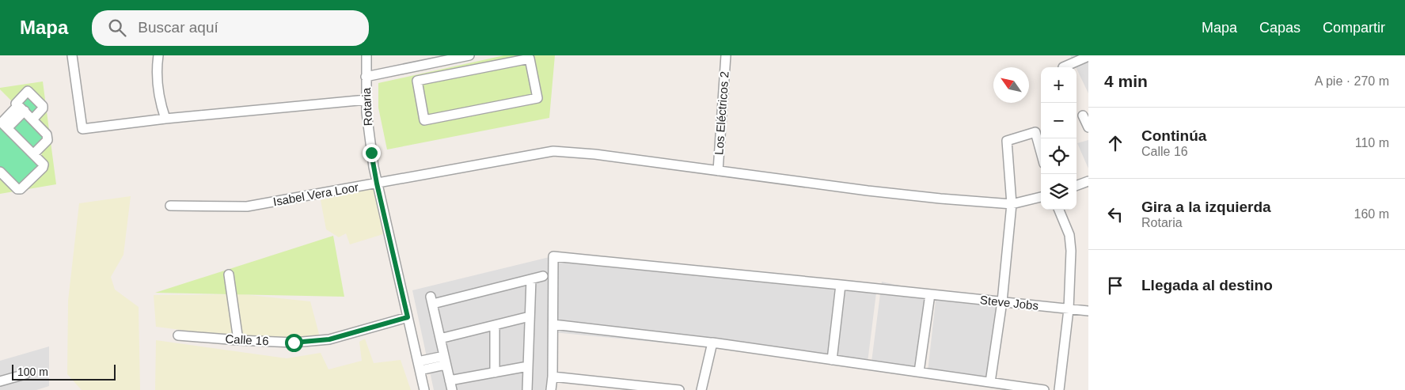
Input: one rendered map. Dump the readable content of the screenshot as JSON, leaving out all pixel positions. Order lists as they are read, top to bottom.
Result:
{
  "streets": {
    "street": [
      "Rotaria",
      "Los Eléctricos 2",
      "Isabel Vera Loor",
      "Steve Jobs",
      "Calle 16"
    ]
  },
  "crossings": [
    ["Rotaria", "Isabel Vera Loor"],
    ["Rotaria", "Calle 16"],
    ["Los Eléctricos 2", "Isabel Vera Loor"]
  ],
  "scale_bar": "100 m",
  "north": "top left",
  "page": {
    "header": "Mapa",
    "search": "Buscar aquí",
    "nav": ["Mapa", "Capas", "Compartir"],
    "heading": ["4 min", "A pie · 270 m"],
    "map_buttons": ["+", "−"],
    "list": [
      ["Continúa", "Calle 16", "110 m"],
      ["Gira a la izquierda", "Rotaria", "160 m"],
      "Llegada al destino"
    ],
    "scale": "100 m"
  }
}
